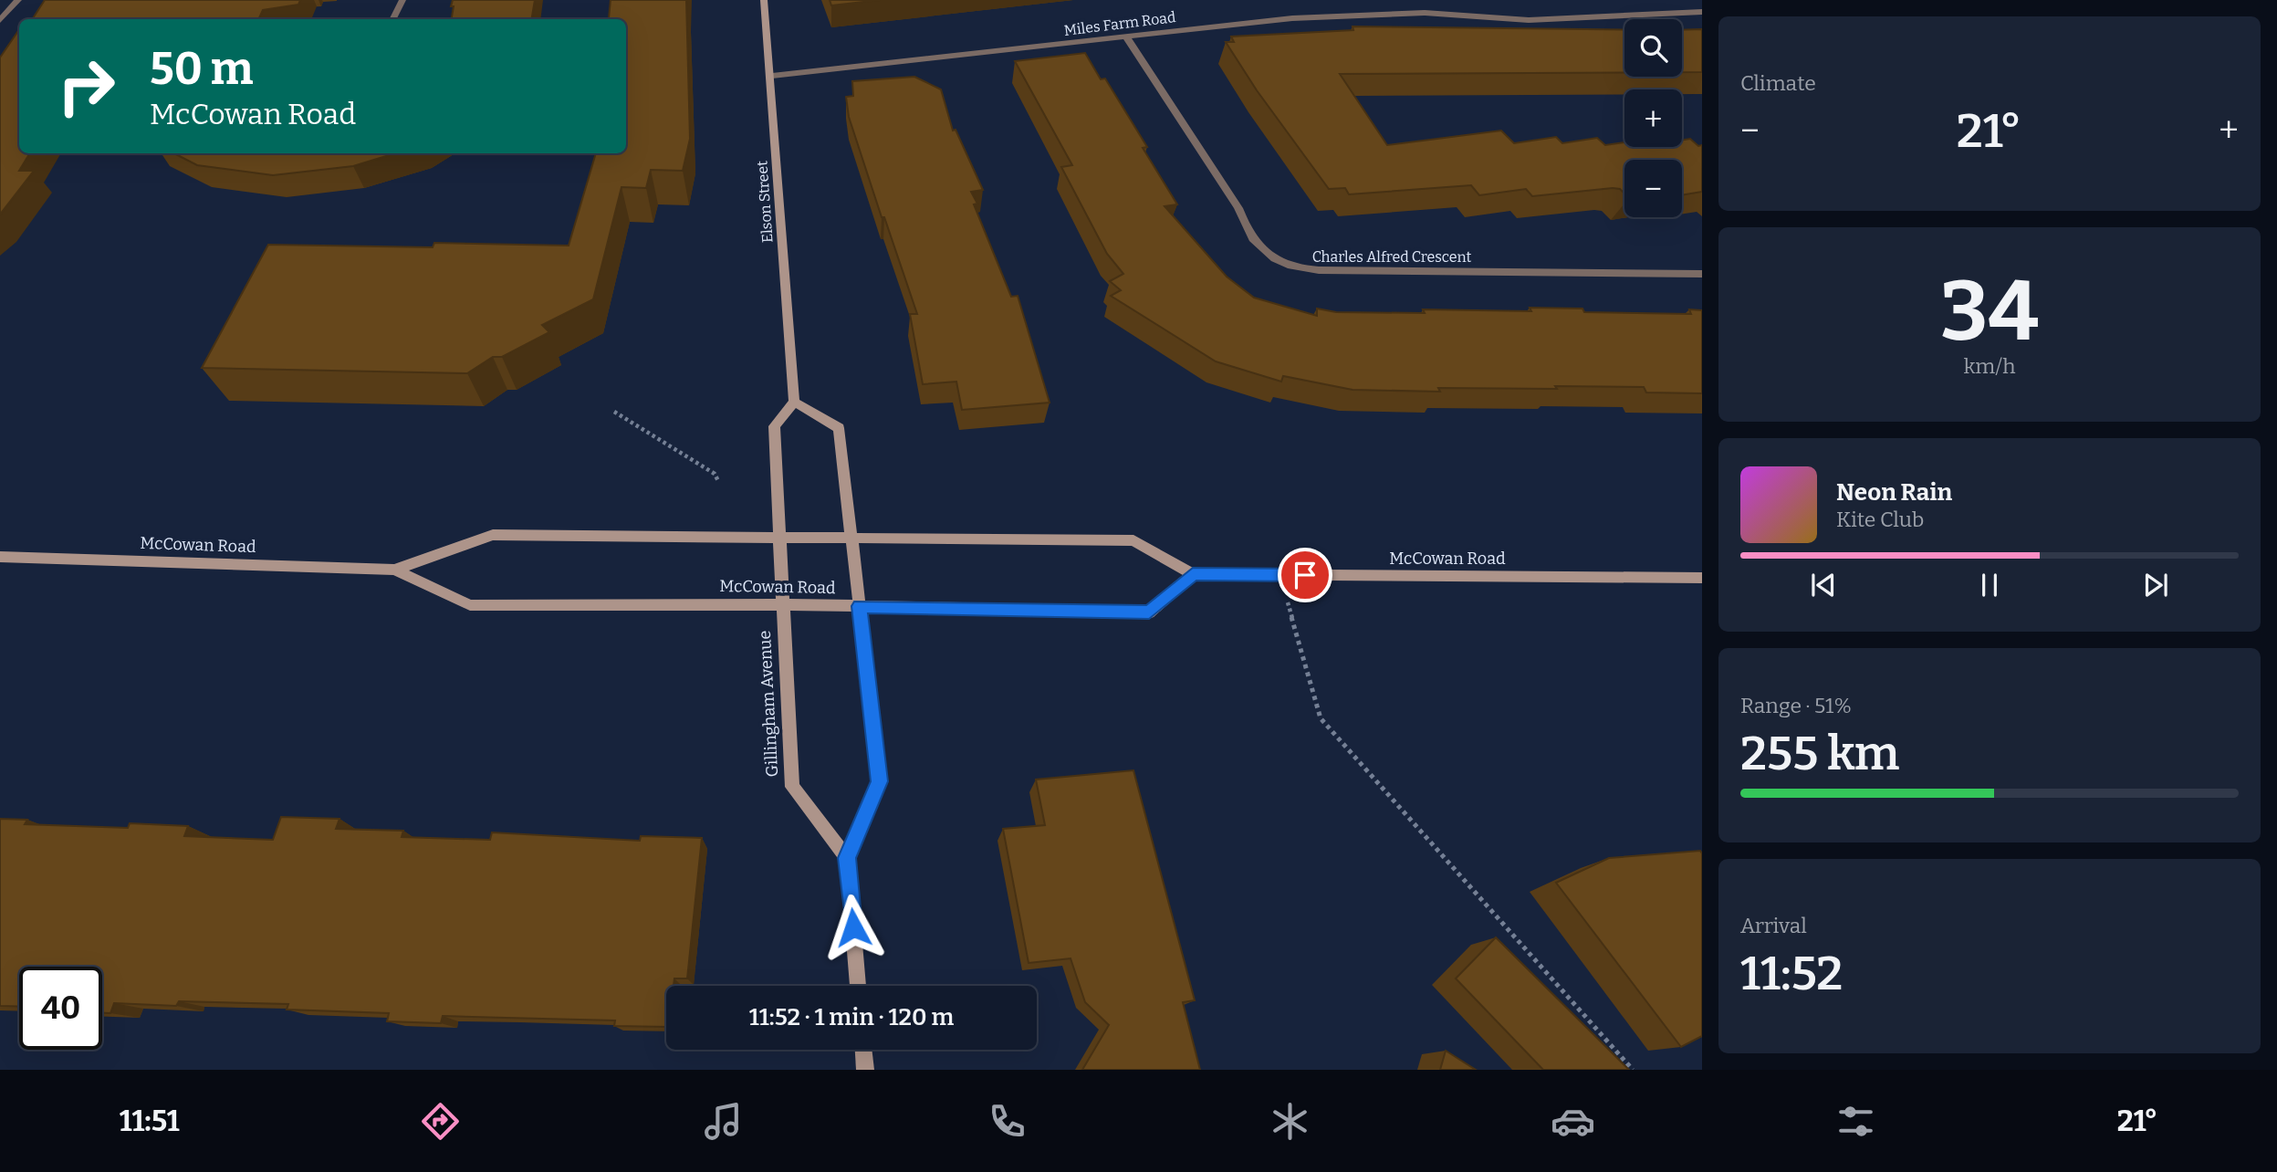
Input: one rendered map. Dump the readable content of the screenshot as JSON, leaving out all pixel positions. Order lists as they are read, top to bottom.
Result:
{
  "streets": {
    "main road": ["Elson Street", "McCowan Road", "Gillingham Avenue"],
    "street": ["Miles Farm Road", "Charles Alfred Crescent"]
  },
  "crossings": [
    ["Miles Farm Road", "Elson Street"],
    ["Miles Farm Road", "Charles Alfred Crescent"],
    ["McCowan Road", "Gillingham Avenue"]
  ],
  "page": {
    "tile": [
      "Climate",
      ["34", "km/h"],
      ["Range · 51%", "255 km"],
      ["Arrival", "11:52"]
    ],
    "map_buttons": ["+", "−"],
    "turn": ["50 m", "McCowan Road"],
    "heat": ["−", "21°", "+"],
    "song": ["Neon Rain", "Kite Club"],
    "limit": "40",
    "trip": "11:52 · 1 min · 120 m",
    "tabs": ["11:51", "21°"]
  }
}
